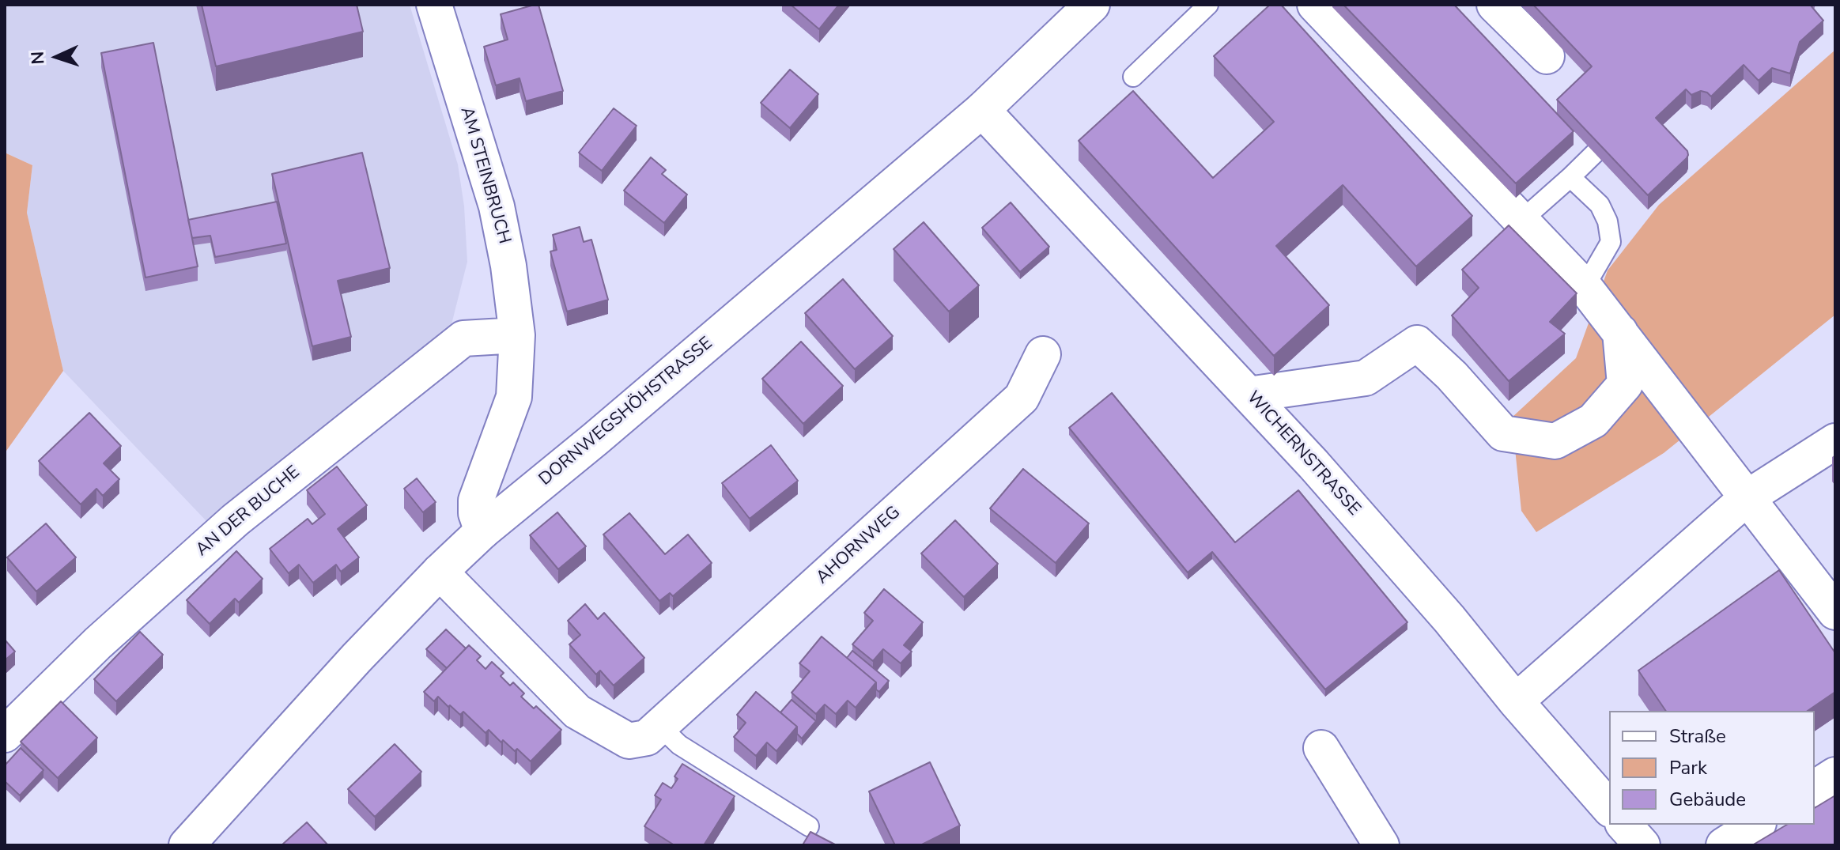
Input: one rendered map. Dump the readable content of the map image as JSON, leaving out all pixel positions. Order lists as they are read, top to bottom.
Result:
{
  "streets": {
    "street": [
      "AM STEINBRUCH",
      "DORNWEGSHÖHSTRASSE",
      "WICHERNSTRASSE",
      "AN DER BUCHE",
      "AHORNWEG"
    ]
  },
  "crossings": [
    ["AM STEINBRUCH", "DORNWEGSHÖHSTRASSE"],
    ["AM STEINBRUCH", "AN DER BUCHE"],
    ["DORNWEGSHÖHSTRASSE", "WICHERNSTRASSE"],
    ["DORNWEGSHÖHSTRASSE", "AHORNWEG"]
  ],
  "legend": ["Straße", "Park", "Gebäude"],
  "north": "left"
}
